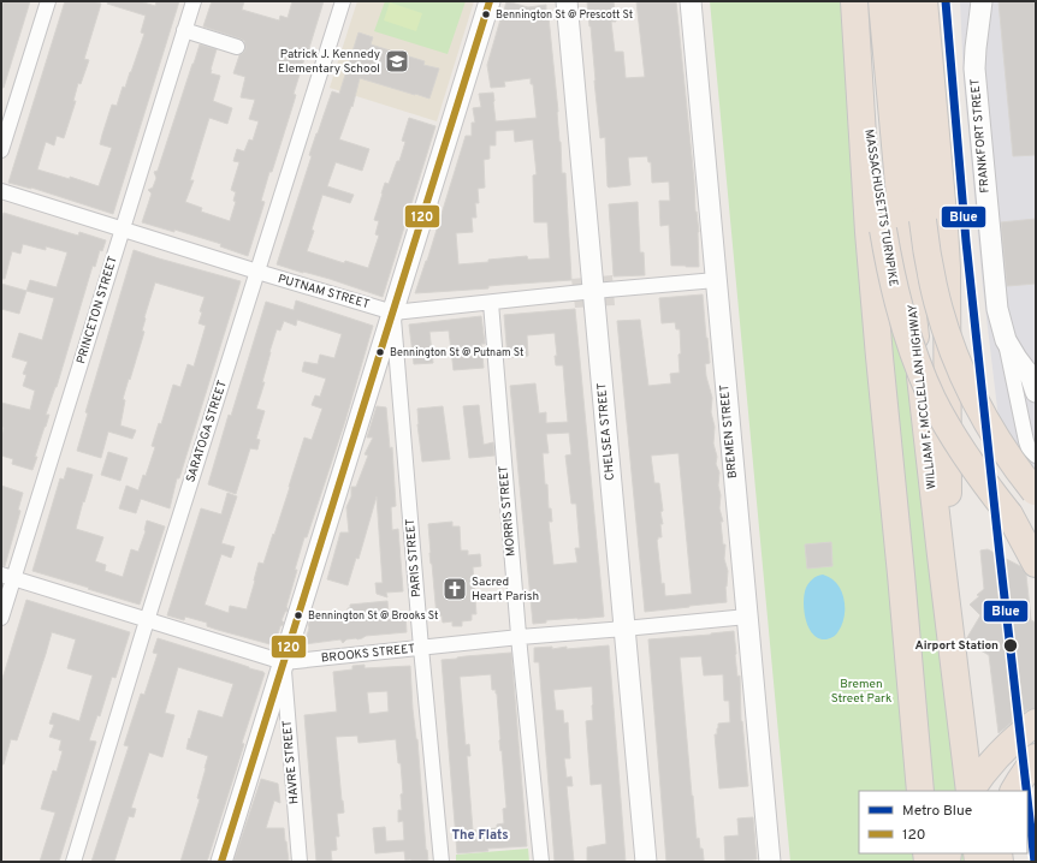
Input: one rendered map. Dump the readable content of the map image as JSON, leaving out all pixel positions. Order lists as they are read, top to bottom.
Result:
{
  "streets": {
    "highway": ["MASSACHUSETTS TURNPIKE", "WILLIAM F. MCCLELLAN HIGHWAY"],
    "main road": ["FRANKFORT STREET", "CHELSEA STREET", "BREMEN STREET"],
    "street": [
      "PUTNAM STREET",
      "PRINCETON STREET",
      "SARATOGA STREET",
      "MORRIS STREET",
      "PARIS STREET",
      "BROOKS STREET",
      "HAVRE STREET"
    ]
  },
  "crossings": [
    ["PUTNAM STREET", "PRINCETON STREET"],
    ["PUTNAM STREET", "SARATOGA STREET"],
    ["PUTNAM STREET", "CHELSEA STREET"],
    ["PUTNAM STREET", "BREMEN STREET"],
    ["PUTNAM STREET", "MORRIS STREET"],
    ["PUTNAM STREET", "PARIS STREET"],
    ["PRINCETON STREET", "BROOKS STREET"],
    ["SARATOGA STREET", "BROOKS STREET"],
    ["CHELSEA STREET", "BROOKS STREET"],
    ["BREMEN STREET", "BROOKS STREET"],
    ["MORRIS STREET", "BROOKS STREET"],
    ["PARIS STREET", "BROOKS STREET"],
    ["BROOKS STREET", "HAVRE STREET"]
  ],
  "districts": ["The Flats"],
  "parks": ["Bremen Street Park"],
  "places": {
    "other": [
      "Bennington St @ Prescott St",
      "Bennington St @ Putnam St",
      "Bennington St @ Brooks St",
      "Airport Station"
    ],
    "school or university": ["Patrick J. Kennedy Elementary School"],
    "church": ["Sacred Heart Parish"]
  },
  "lines": ["metro line Blue", "transit line 120"],
  "legend": ["Metro Blue", "120"]
}
